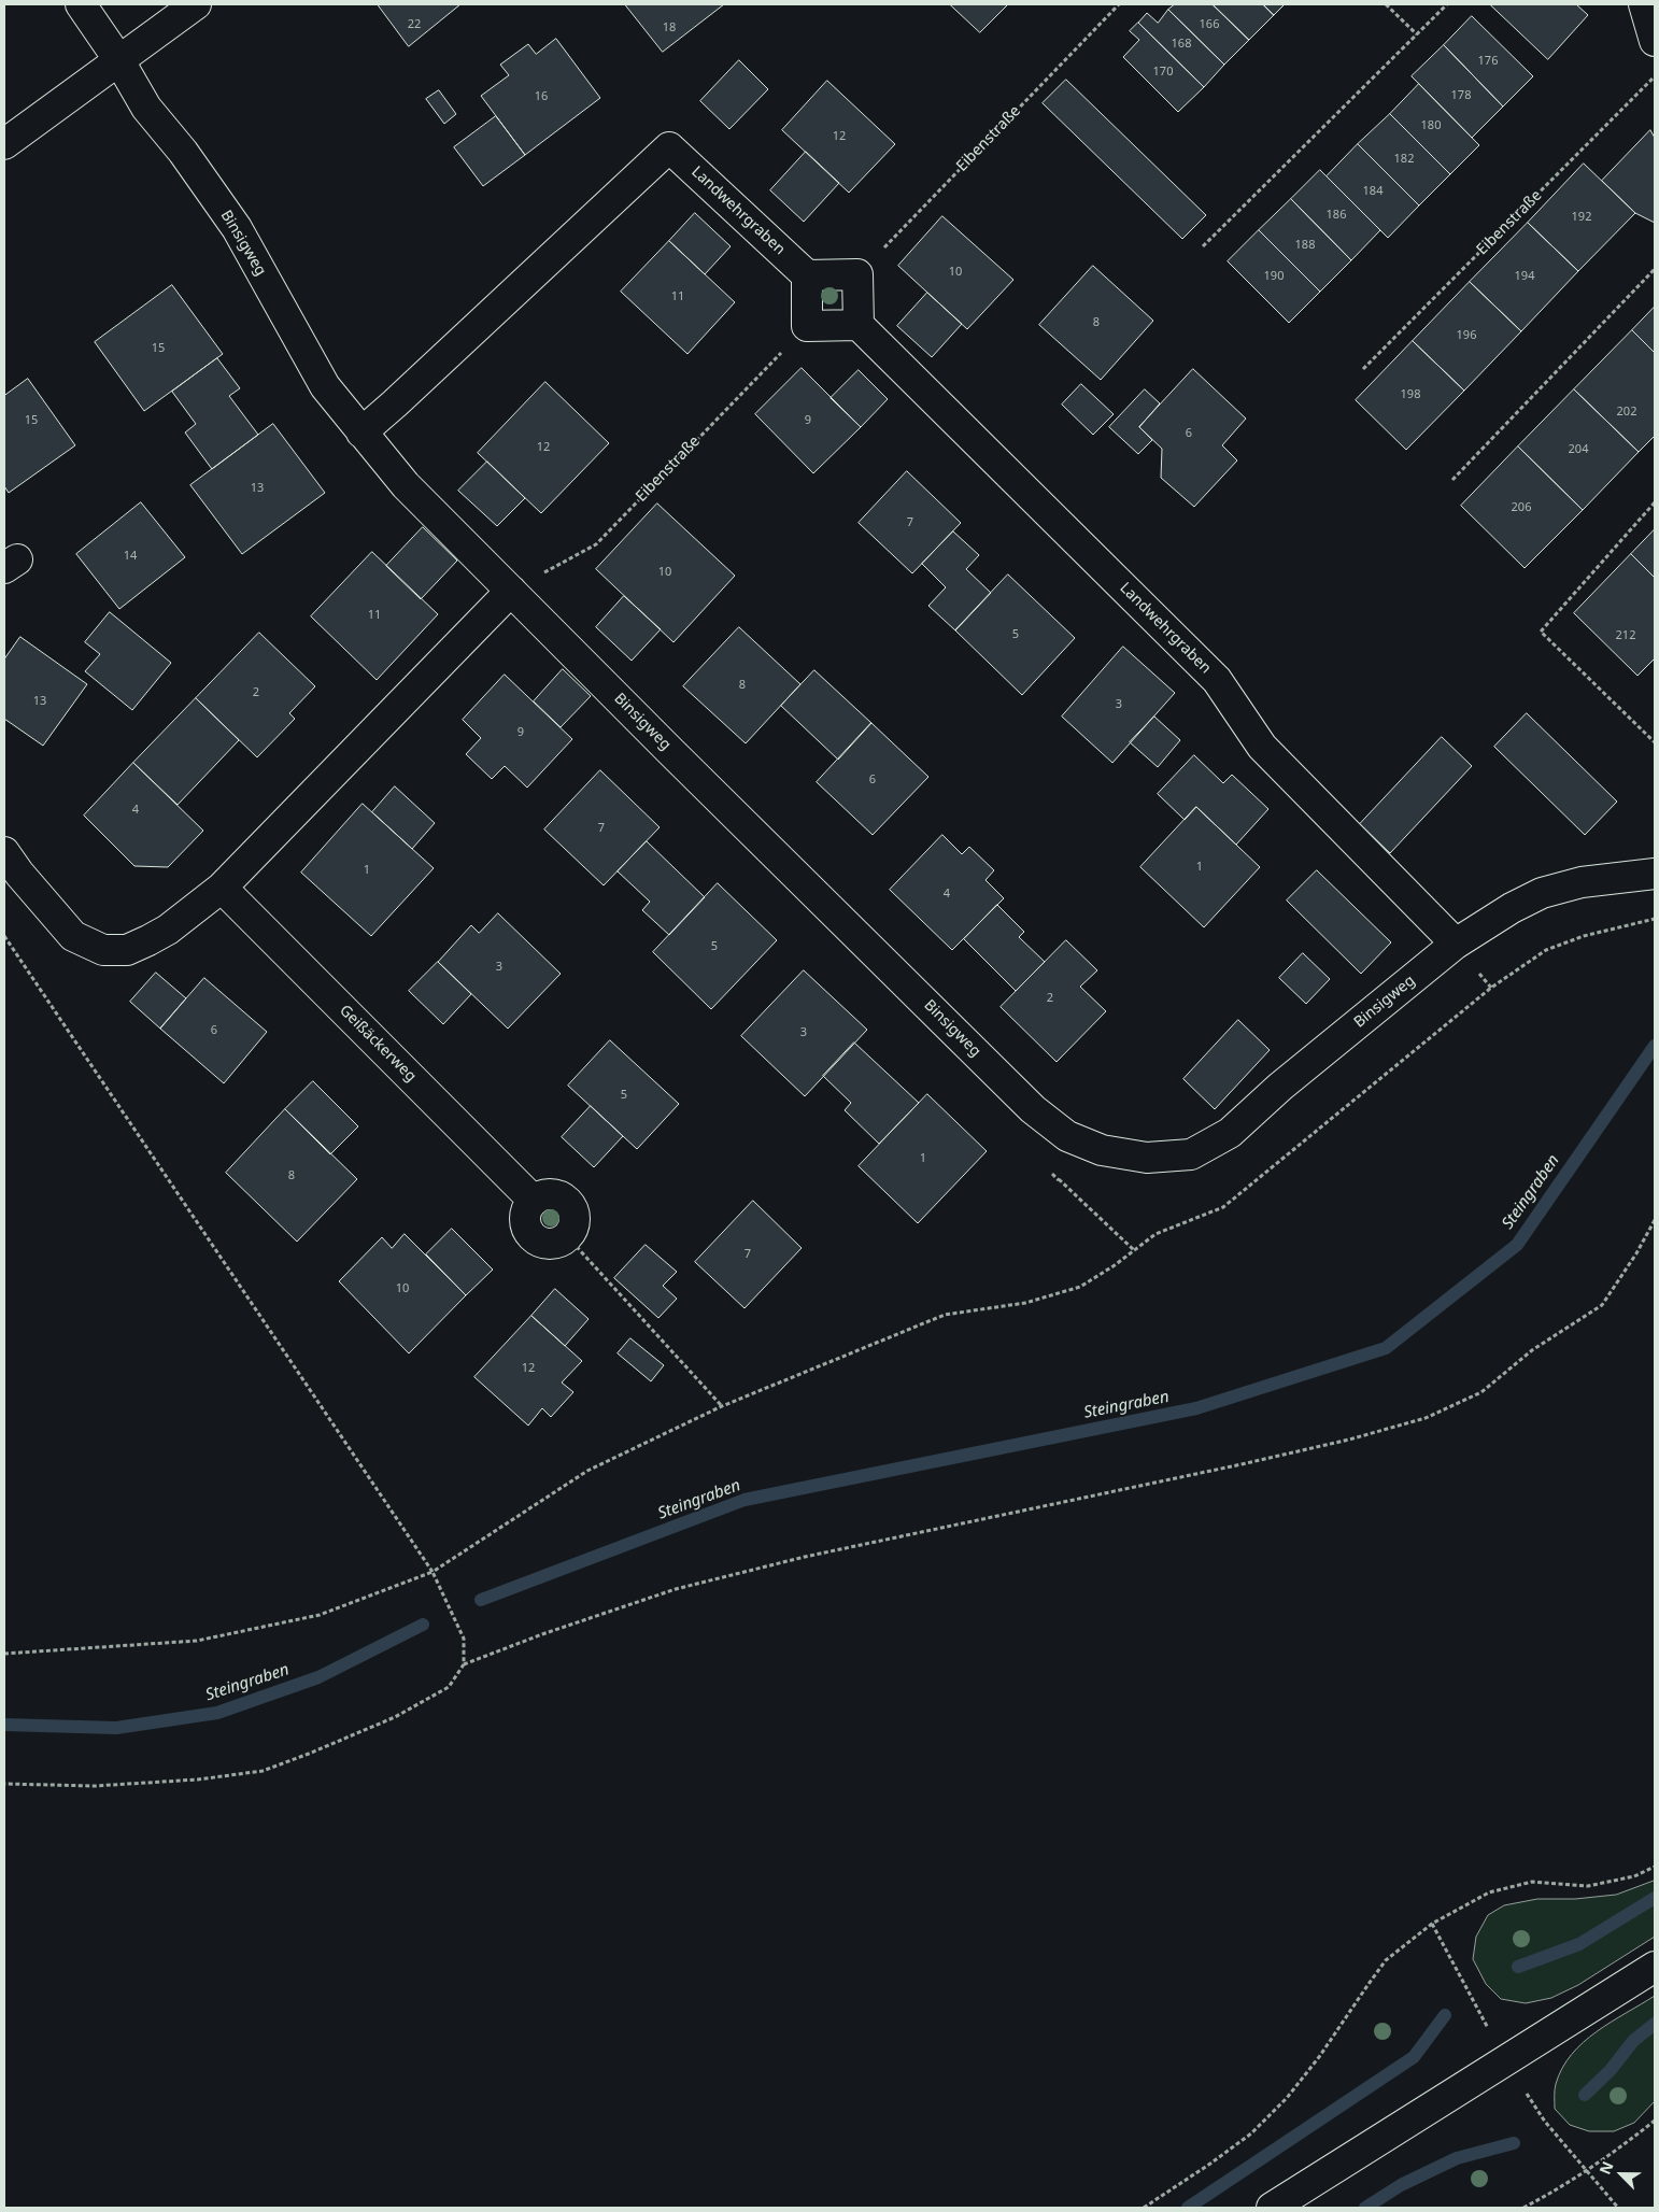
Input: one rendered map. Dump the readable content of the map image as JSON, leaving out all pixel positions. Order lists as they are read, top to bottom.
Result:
{
  "streets": {
    "street": ["Landwehrgraben", "Binsigweg", "Geißäckerweg"],
    "path": ["Eibenstraße"]
  },
  "crossings": [
    ["Eibenstraße", "Binsigweg"],
    ["Landwehrgraben", "Binsigweg"]
  ],
  "water": ["Steingraben"],
  "house_numbers": [
    "22",
    "166",
    "18",
    "168",
    "176",
    "170",
    "178",
    "16",
    "180",
    "12",
    "182",
    "184",
    "186",
    "192",
    "188",
    "10",
    "190",
    "194",
    "11",
    "8",
    "196",
    "15",
    "198",
    "202",
    "15",
    "9",
    "6",
    "12",
    "204",
    "13",
    "206",
    "7",
    "14",
    "10",
    "11",
    "5",
    "212",
    "8",
    "2",
    "13",
    "3",
    "9",
    "6",
    "4",
    "7",
    "1",
    "1",
    "4",
    "5",
    "3",
    "2",
    "6",
    "3",
    "5",
    "1",
    "8",
    "7",
    "10",
    "12"
  ],
  "north": "top left"
}
